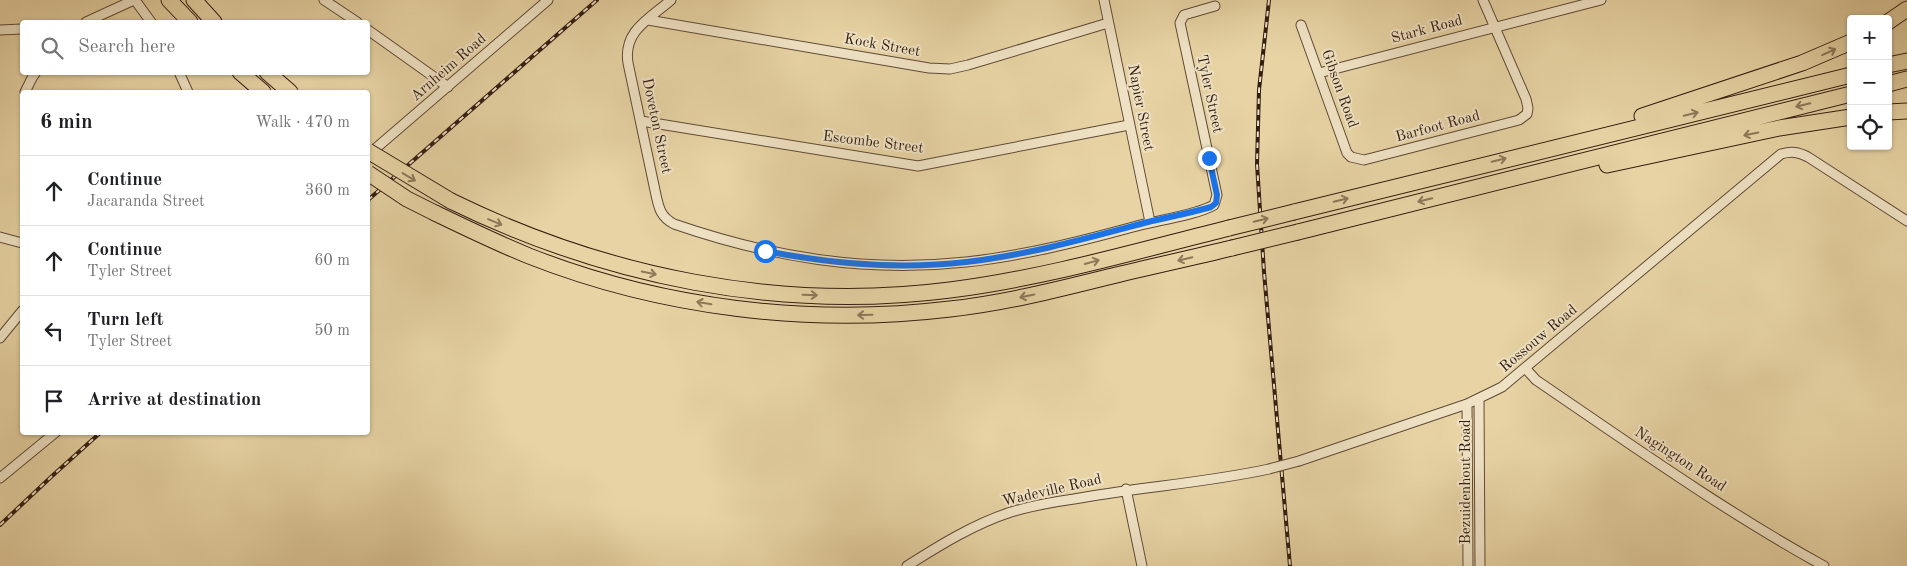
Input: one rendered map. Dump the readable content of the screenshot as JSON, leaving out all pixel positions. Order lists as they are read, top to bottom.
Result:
{
  "streets": {
    "street": [
      "Stark Road",
      "Kock Street",
      "Arnheim Road",
      "Gibson Road",
      "Tyler Street",
      "Napier Street",
      "Doveton Street",
      "Barfoot Road",
      "Escombe Street",
      "Rossouw Road",
      "Nagington Road",
      "Bezuidenhout Road",
      "Wadeville Road"
    ]
  },
  "crossings": [
    ["Stark Road", "Gibson Road"],
    ["Stark Road", "Barfoot Road"],
    ["Kock Street", "Napier Street"],
    ["Kock Street", "Doveton Street"],
    ["Gibson Road", "Barfoot Road"],
    ["Tyler Street", "Napier Street"],
    ["Tyler Street", "Doveton Street"],
    ["Napier Street", "Doveton Street"],
    ["Napier Street", "Escombe Street"],
    ["Doveton Street", "Escombe Street"],
    ["Rossouw Road", "Nagington Road"],
    ["Rossouw Road", "Bezuidenhout Road"],
    ["Rossouw Road", "Wadeville Road"]
  ],
  "page": {
    "map_buttons": ["+", "−"],
    "search": "Search here",
    "heading": ["6 min", "Walk · 470 m"],
    "list": [
      ["Continue", "Jacaranda Street", "360 m"],
      ["Continue", "Tyler Street", "60 m"],
      ["Turn left", "Tyler Street", "50 m"],
      "Arrive at destination"
    ]
  }
}
